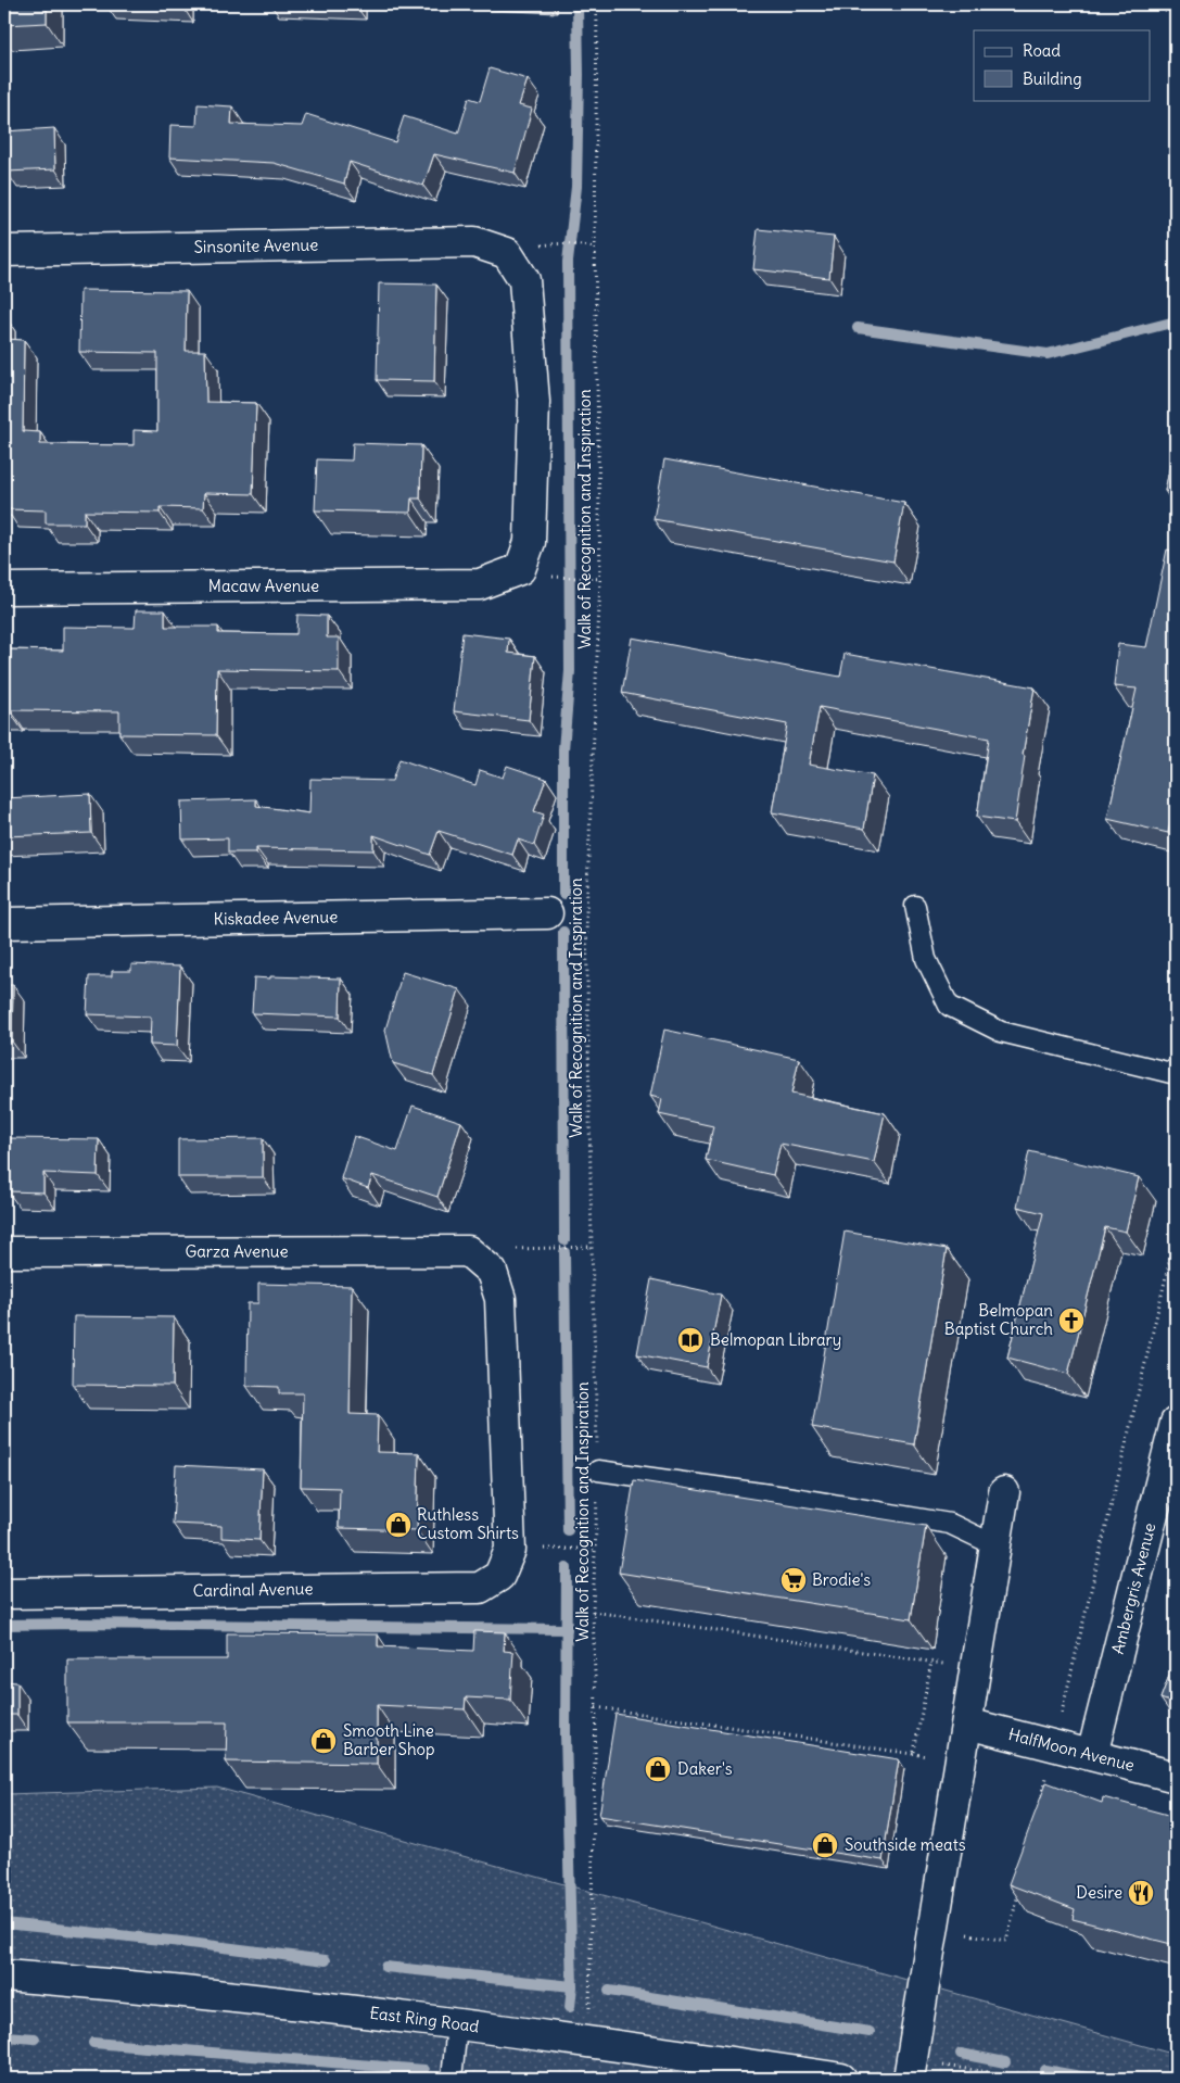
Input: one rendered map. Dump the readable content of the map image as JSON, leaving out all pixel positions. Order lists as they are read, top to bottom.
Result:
{
  "streets": {
    "street": [
      "Sinsonite Avenue",
      "Macaw Avenue",
      "Kiskadee Avenue",
      "Garza Avenue",
      "Ambergris Avenue",
      "Cardinal Avenue",
      "HalfMoon Avenue",
      "East Ring Road"
    ],
    "path": ["Walk of Recognition and Inspiration"]
  },
  "crossings": [
    ["Sinsonite Avenue", "Macaw Avenue"],
    ["Ambergris Avenue", "HalfMoon Avenue"]
  ],
  "places": {
    "church": ["Belmopan Baptist Church"],
    "library": ["Belmopan Library"],
    "shop": [
      "Ruthless Custom Shirts",
      "Smooth Line Barber Shop",
      "Daker's",
      "Southside meats"
    ],
    "supermarket": ["Brodie's"],
    "restaurant": ["Desire"]
  },
  "legend": ["Road", "Building"]
}
